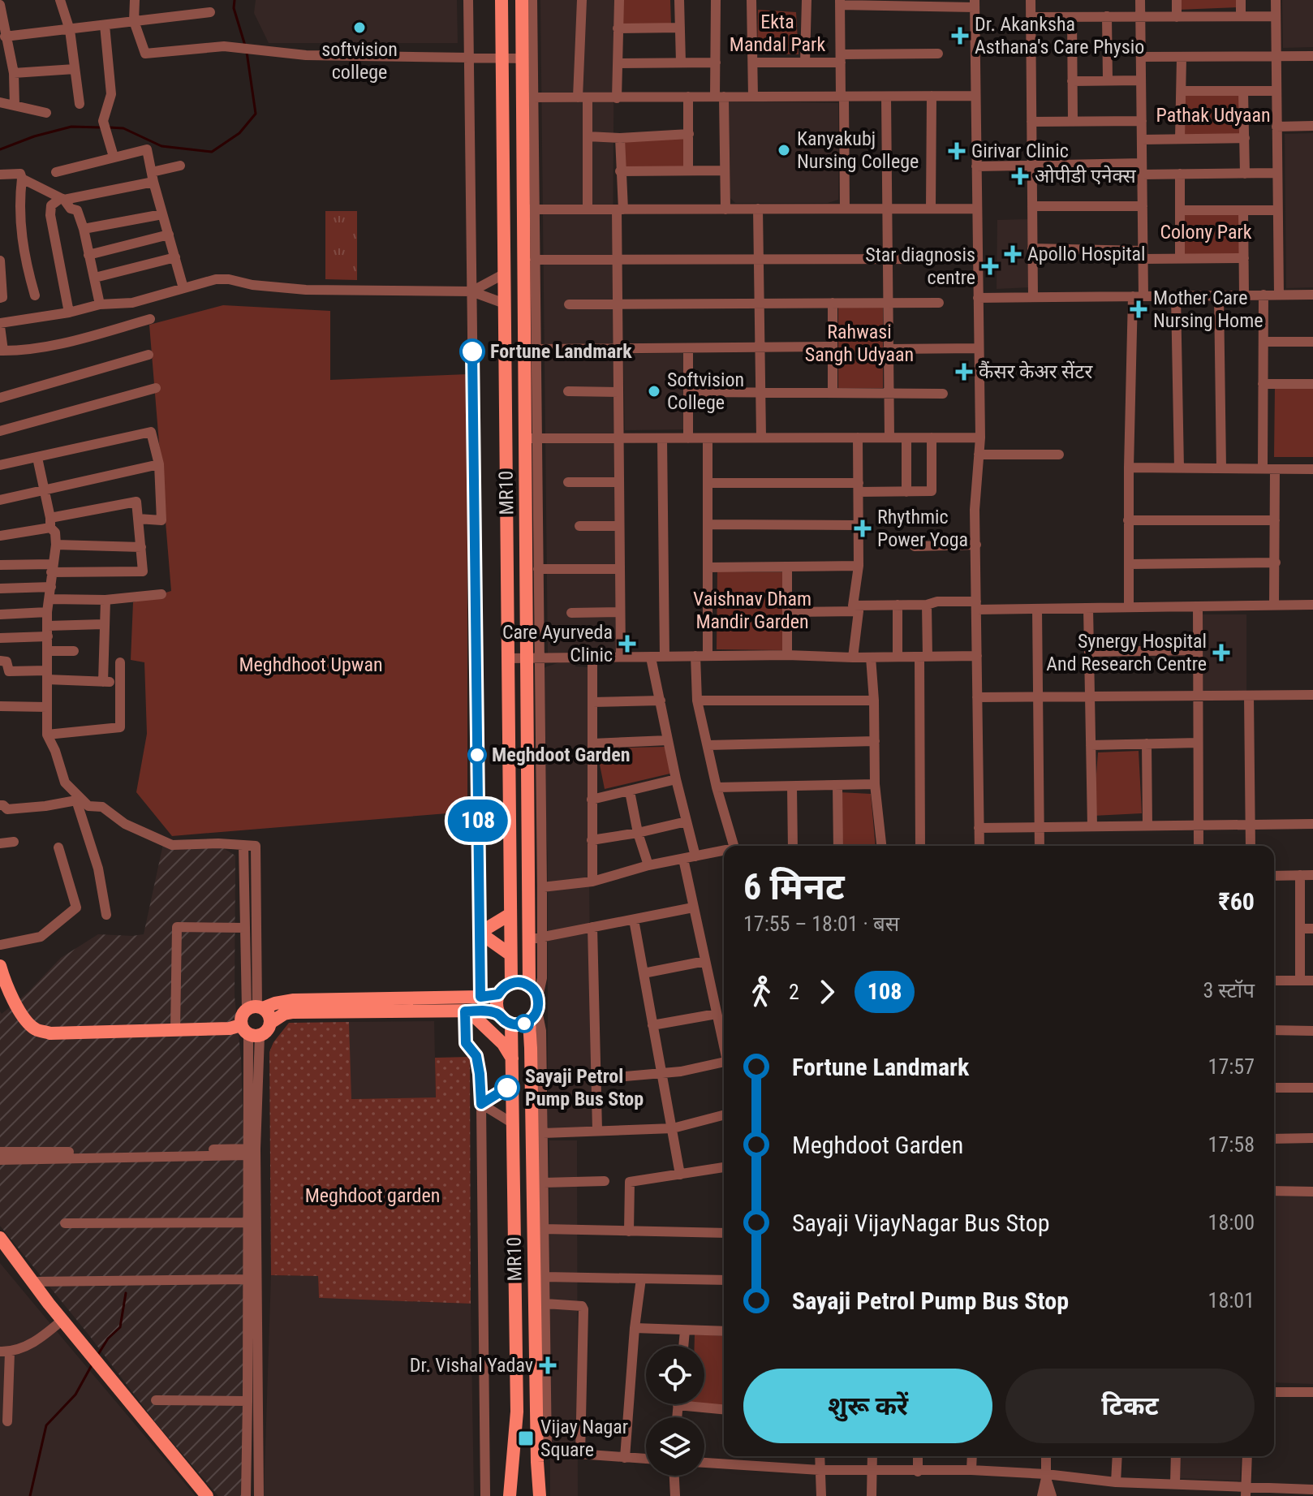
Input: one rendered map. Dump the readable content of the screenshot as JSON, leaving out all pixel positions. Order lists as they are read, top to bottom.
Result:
{
  "streets": {
    "main road": ["MR10"]
  },
  "parks": [
    "Ekta Mandal Park",
    "Pathak Udyaan",
    "Colony Park",
    "Rahwasi Sangh Udyaan",
    "Vaishnav Dham Mandir Garden",
    "Meghdhoot Upwan",
    "Meghdoot garden"
  ],
  "places": {
    "other": [
      "softvision college",
      "Kanyakubj Nursing College",
      "Fortune Landmark",
      "Softvision College",
      "Meghdoot Garden",
      "Sayaji Petrol Pump Bus Stop"
    ],
    "health": [
      "Dr. Akanksha Asthana's Care Physio",
      "Girivar Clinic",
      "ओपीडी एनेक्स",
      "Apollo Hospital",
      "Star diagnosis centre",
      "Mother Care Nursing Home",
      "कैंसर केअर सेंटर",
      "Rhythmic Power Yoga",
      "Care Ayurveda Clinic",
      "Synergy Hospital And Research Centre",
      "Dr. Vishal Yadav"
    ],
    "transit": ["Vijay Nagar Square"]
  },
  "lines": ["bus line 108"],
  "page": {
    "on_map": "108",
    "heading": ["6 मिनट", "17:55 – 18:01 · बस", "₹60"],
    "legs": ["2", "108", "3 स्टॉप"],
    "list": [
      {
        "name": "Fortune Landmark",
        "value": "17:57"
      },
      {
        "name": "Meghdoot Garden",
        "value": "17:58"
      },
      {
        "name": "Sayaji VijayNagar Bus Stop",
        "value": "18:00"
      },
      {
        "name": "Sayaji Petrol Pump Bus Stop",
        "value": "18:01"
      }
    ],
    "buttons": ["शुरू करें", "टिकट"]
  }
}
